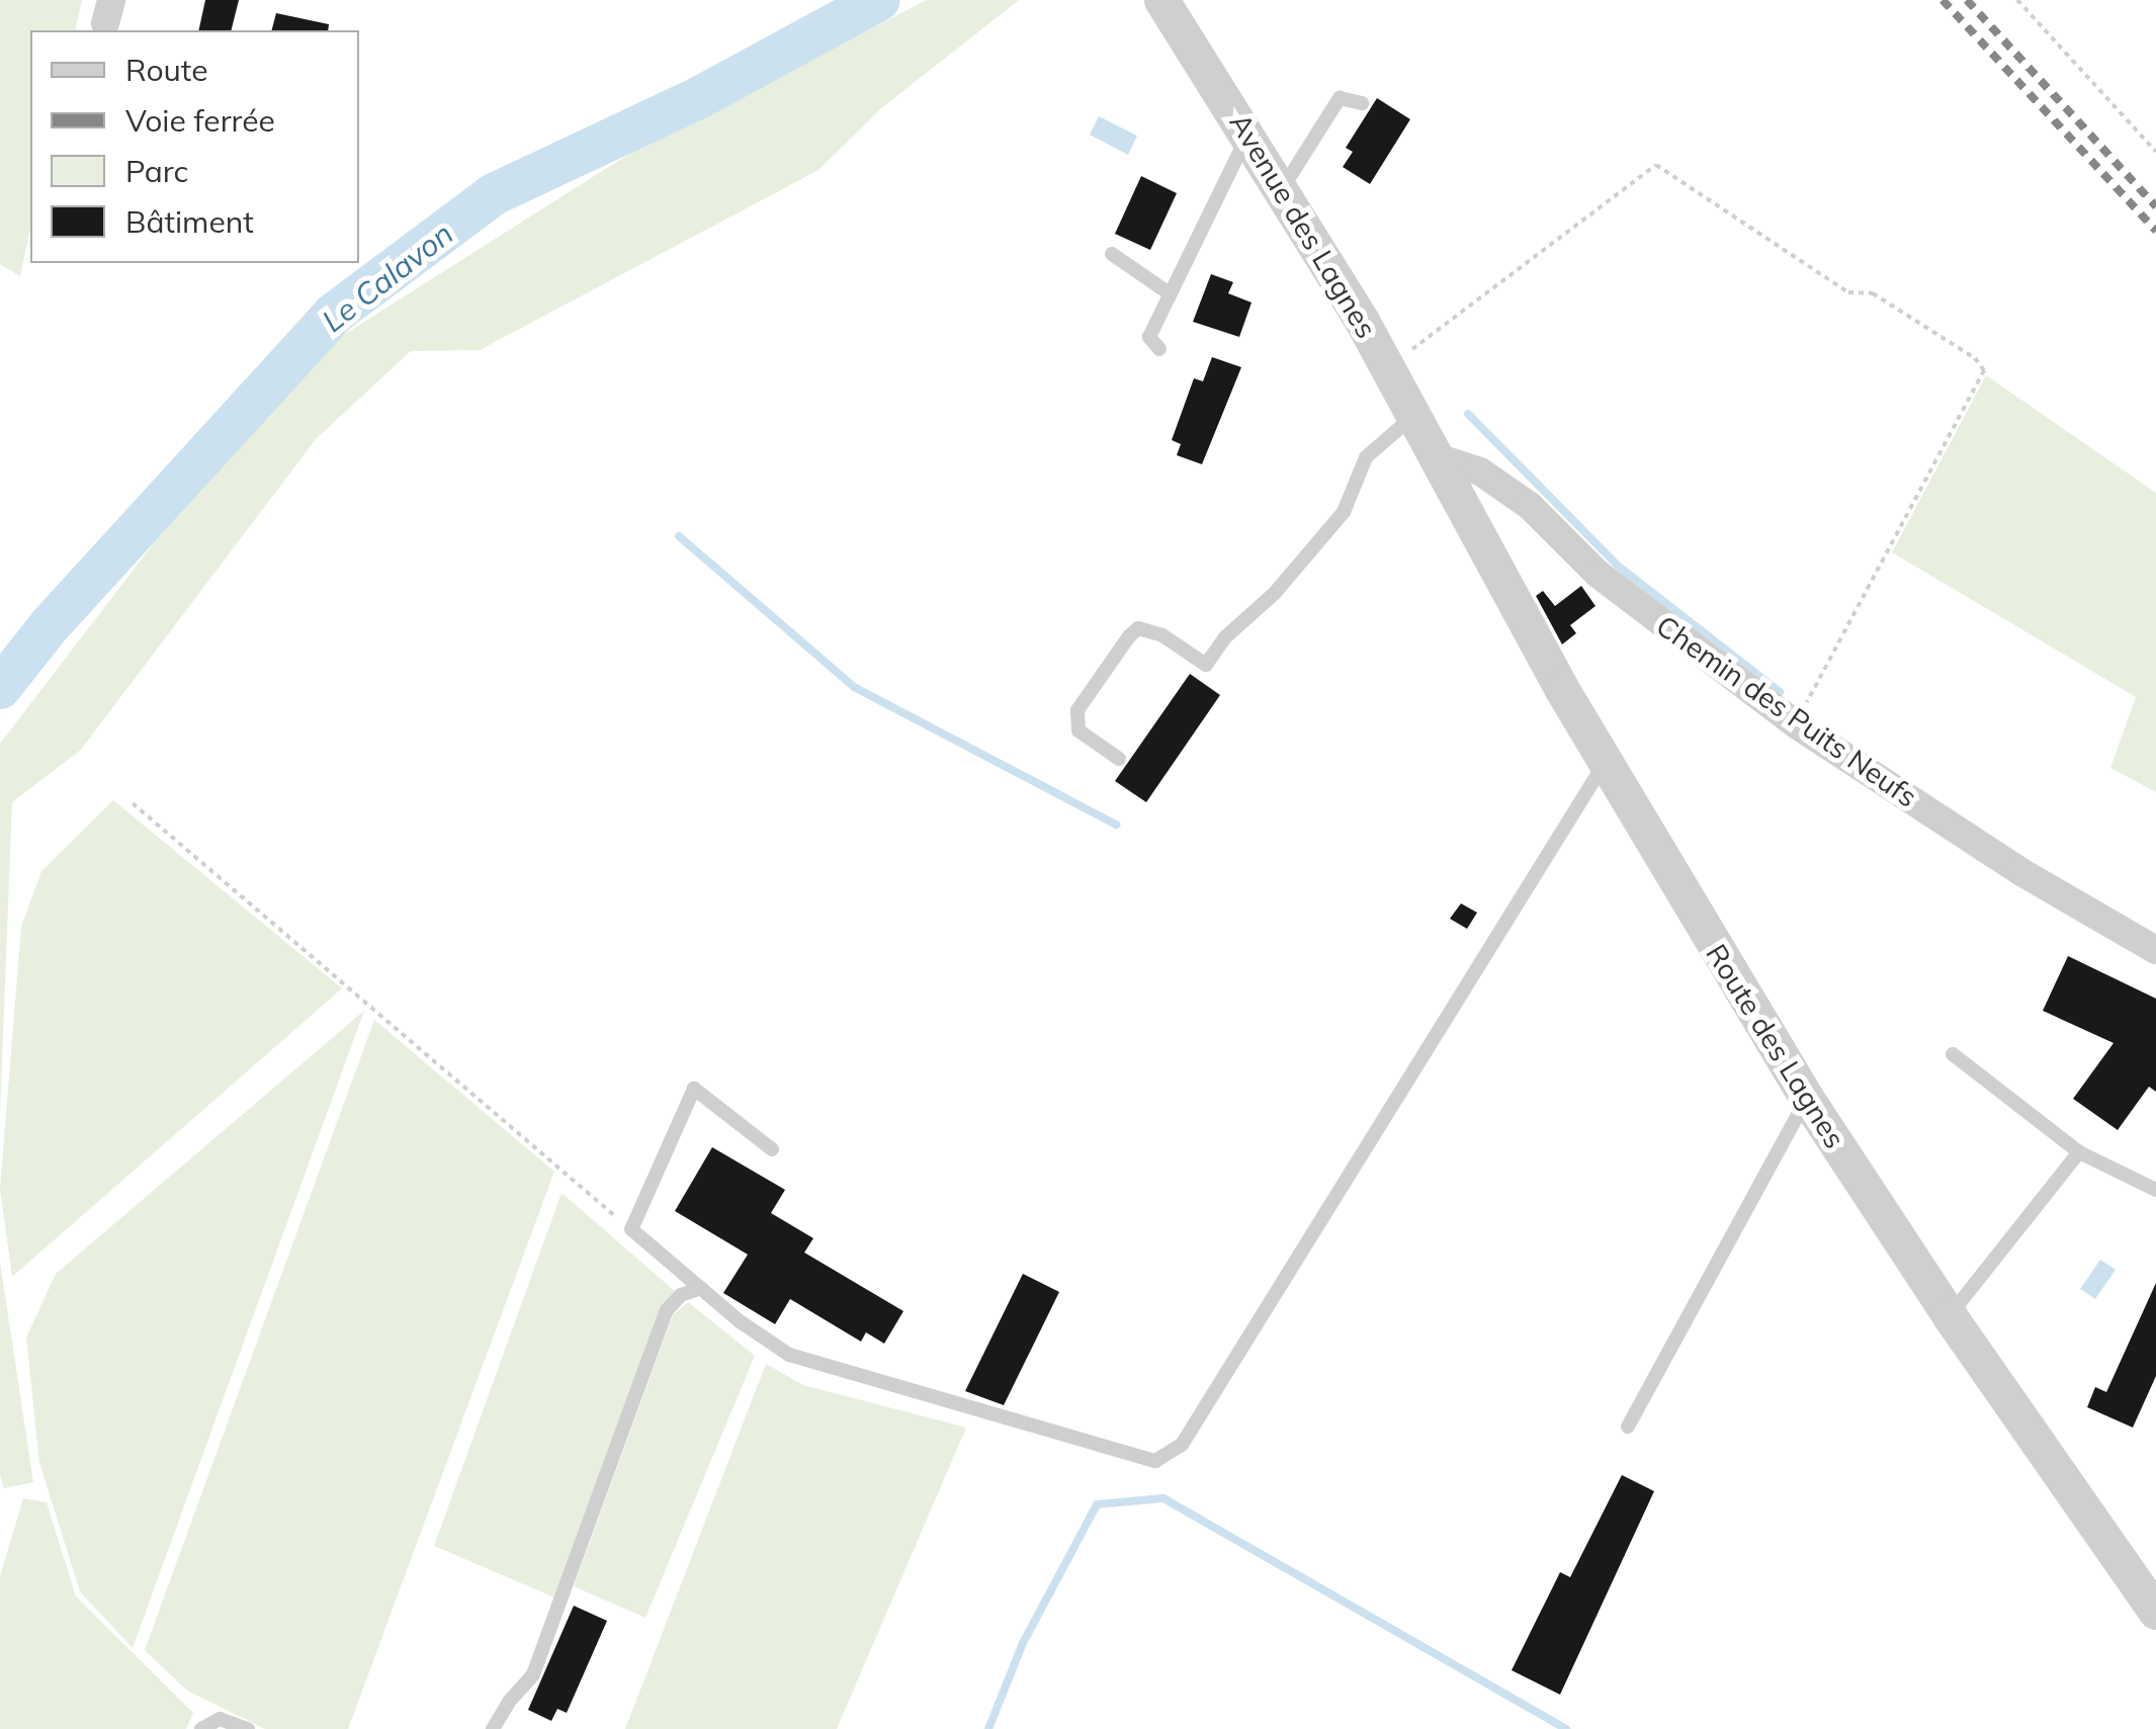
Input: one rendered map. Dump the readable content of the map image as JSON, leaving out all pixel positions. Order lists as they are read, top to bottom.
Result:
{
  "streets": {
    "street": ["Avenue des Lagnes", "Chemin des Puits Neufs", "Route des Lagnes"]
  },
  "crossings": [
    ["Avenue des Lagnes", "Chemin des Puits Neufs"],
    ["Avenue des Lagnes", "Route des Lagnes"],
    ["Chemin des Puits Neufs", "Route des Lagnes"]
  ],
  "water": ["Le Calavon"],
  "legend": [
    "Route",
    "Voie ferrée",
    "Parc",
    "Bâtiment"
  ]
}
